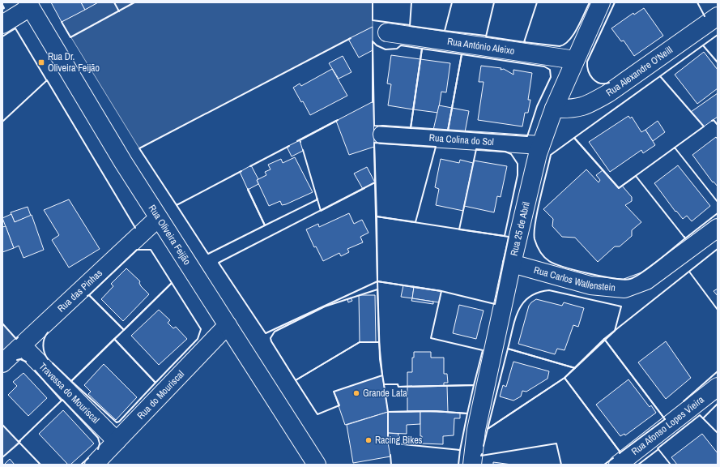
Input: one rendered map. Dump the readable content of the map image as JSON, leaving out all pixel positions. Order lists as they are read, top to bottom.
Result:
{
  "streets": {
    "street": [
      "Rua António Aleixo",
      "Rua Alexandre O'Neill",
      "Rua Colina do Sol",
      "Rua 25 de Abril",
      "Rua Oliveira Feijão",
      "Rua Carlos Wallenstein",
      "Rua das Pinhas",
      "Travessa do Mouriscal",
      "Rua do Mouriscal",
      "Rua Afonso Lopes Vieira"
    ]
  },
  "crossings": [
    ["Rua António Aleixo", "Rua 25 de Abril"],
    ["Rua Alexandre O'Neill", "Rua 25 de Abril"],
    ["Rua Colina do Sol", "Rua 25 de Abril"],
    ["Rua 25 de Abril", "Rua Carlos Wallenstein"],
    ["Rua Oliveira Feijão", "Rua das Pinhas"],
    ["Rua Oliveira Feijão", "Rua do Mouriscal"],
    ["Rua das Pinhas", "Travessa do Mouriscal"],
    ["Travessa do Mouriscal", "Rua do Mouriscal"]
  ],
  "places": {
    "transit": ["Rua Dr. Oliveira Feijão"],
    "other": ["Grande Lata", "Racing Bikes"]
  }
}
